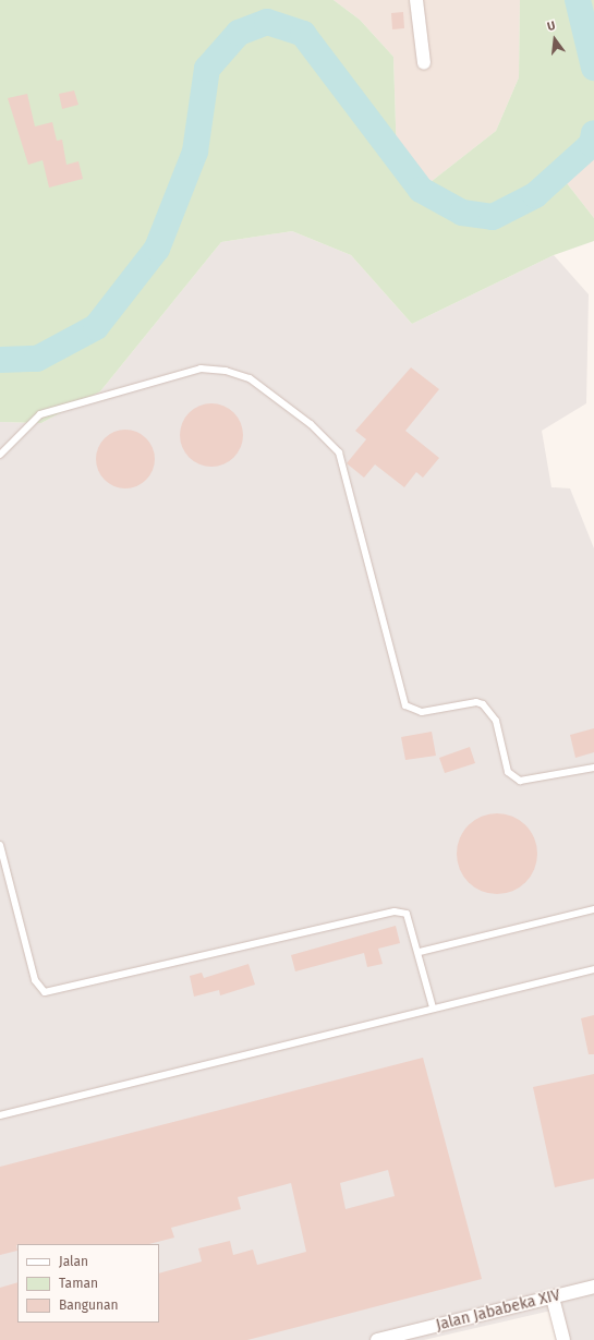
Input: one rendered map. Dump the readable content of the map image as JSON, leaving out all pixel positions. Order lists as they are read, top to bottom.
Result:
{
  "streets": {
    "street": ["Jalan Jababeka XIV"]
  },
  "legend": ["Jalan", "Taman", "Bangunan"],
  "north": "top"
}
